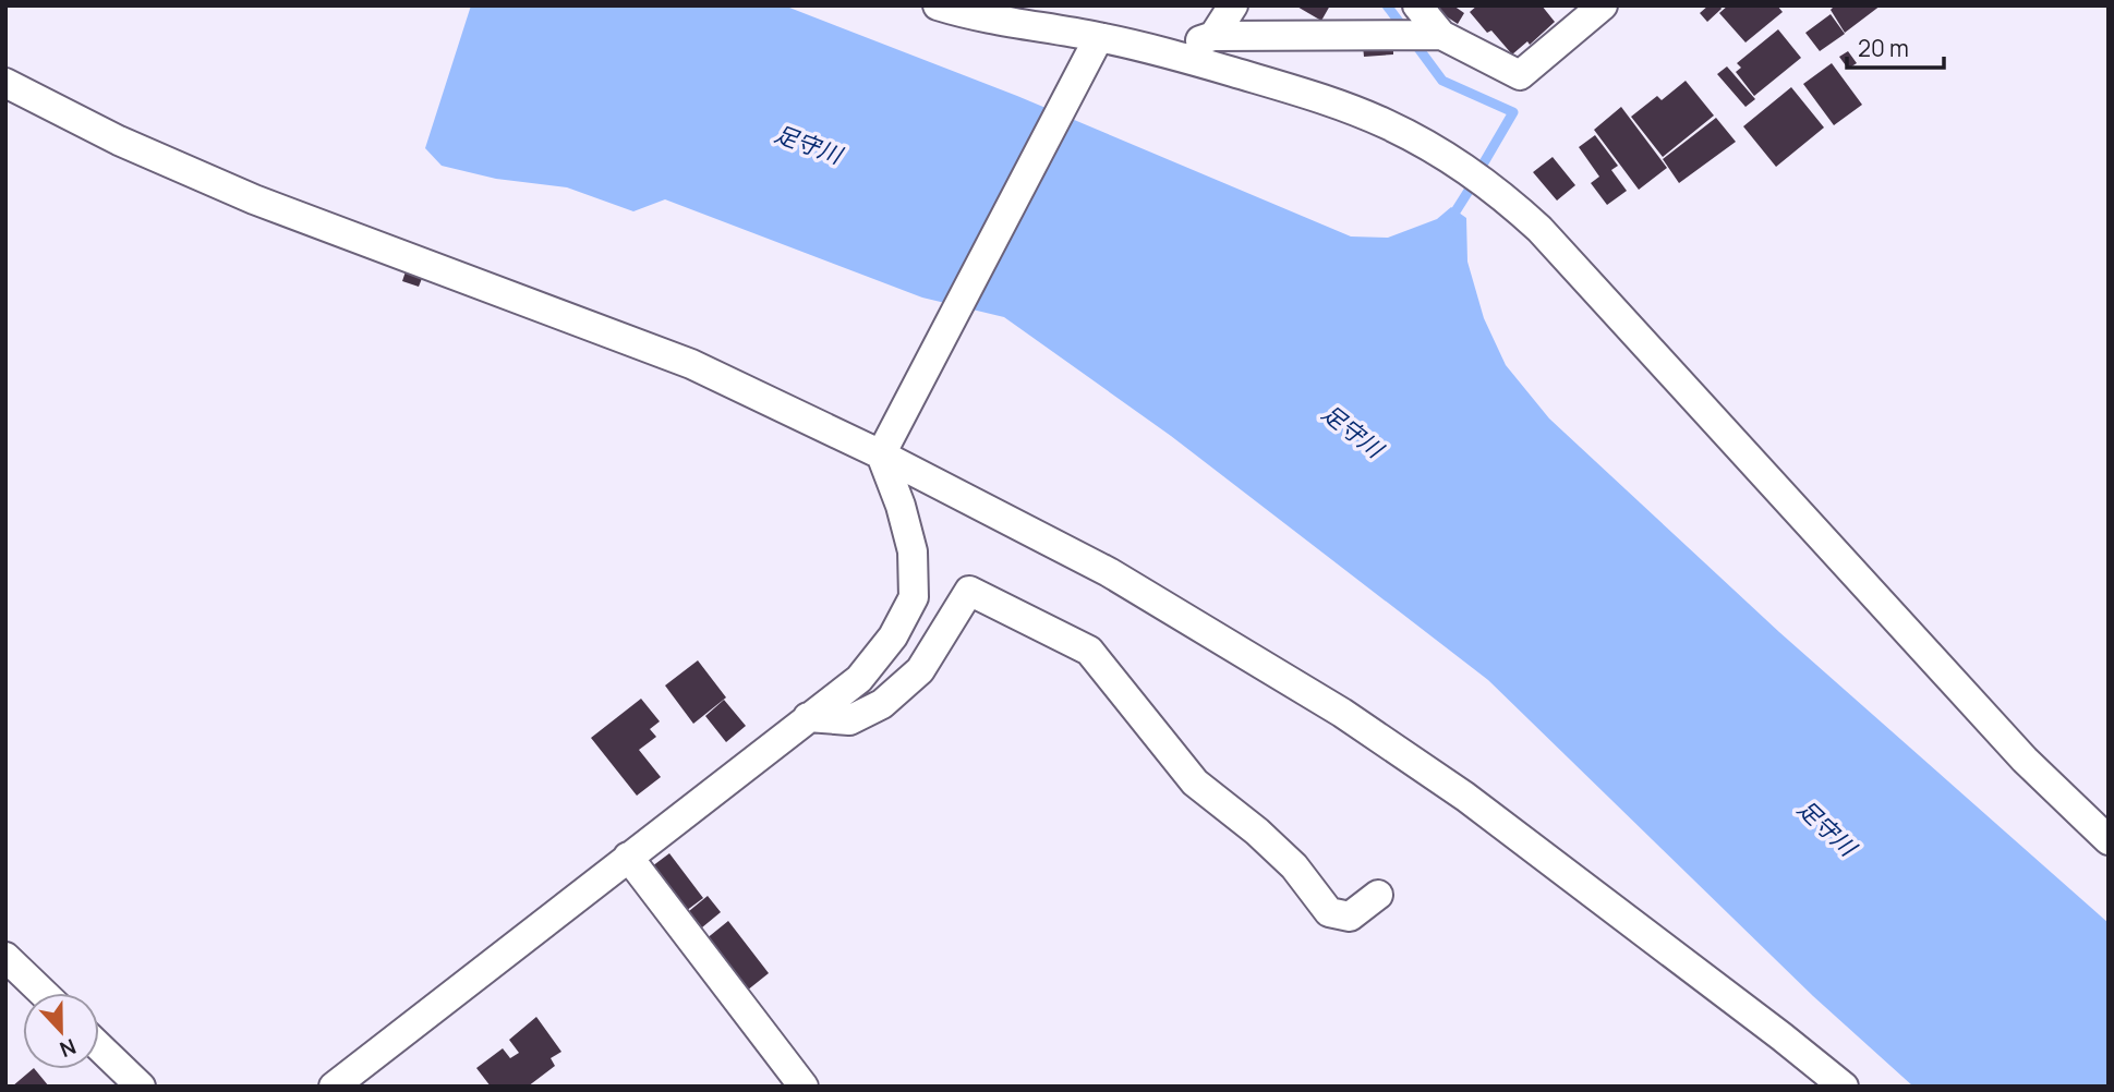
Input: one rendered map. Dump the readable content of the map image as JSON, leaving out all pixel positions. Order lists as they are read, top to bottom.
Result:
{
  "water": ["足守川"],
  "scale_bar": "20 m",
  "north": "bottom"
}
